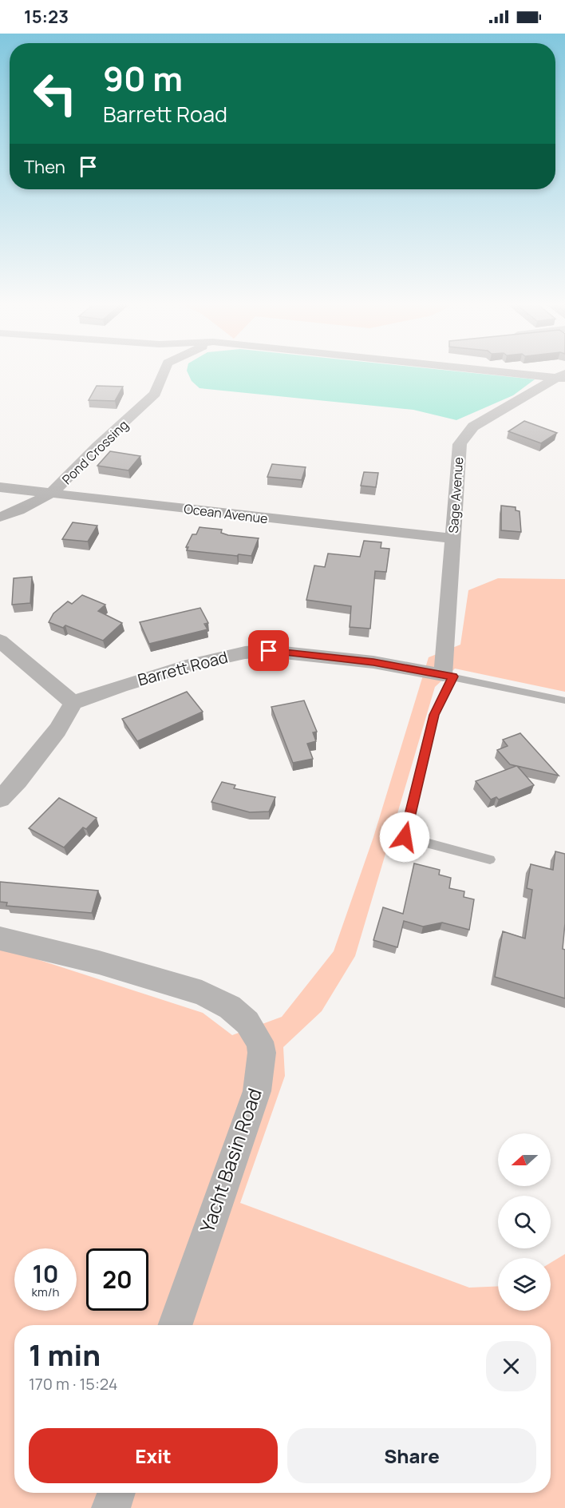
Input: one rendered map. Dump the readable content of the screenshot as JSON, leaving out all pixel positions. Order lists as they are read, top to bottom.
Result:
{
  "streets": {
    "street": [
      "Pond Crossing",
      "Sage Avenue",
      "Ocean Avenue",
      "Barrett Road",
      "Yacht Basin Road"
    ]
  },
  "crossings": [
    ["Pond Crossing", "Ocean Avenue"],
    ["Sage Avenue", "Ocean Avenue"],
    ["Sage Avenue", "Barrett Road"]
  ],
  "north": "left",
  "page": {
    "status": "15:23",
    "turn": ["90 m", "Barrett Road"],
    "then": "Then",
    "speed": "10 km/h",
    "limit": "20",
    "heading": ["1 min", "170 m · 15:24"],
    "buttons": ["Exit", "Share"]
  }
}
